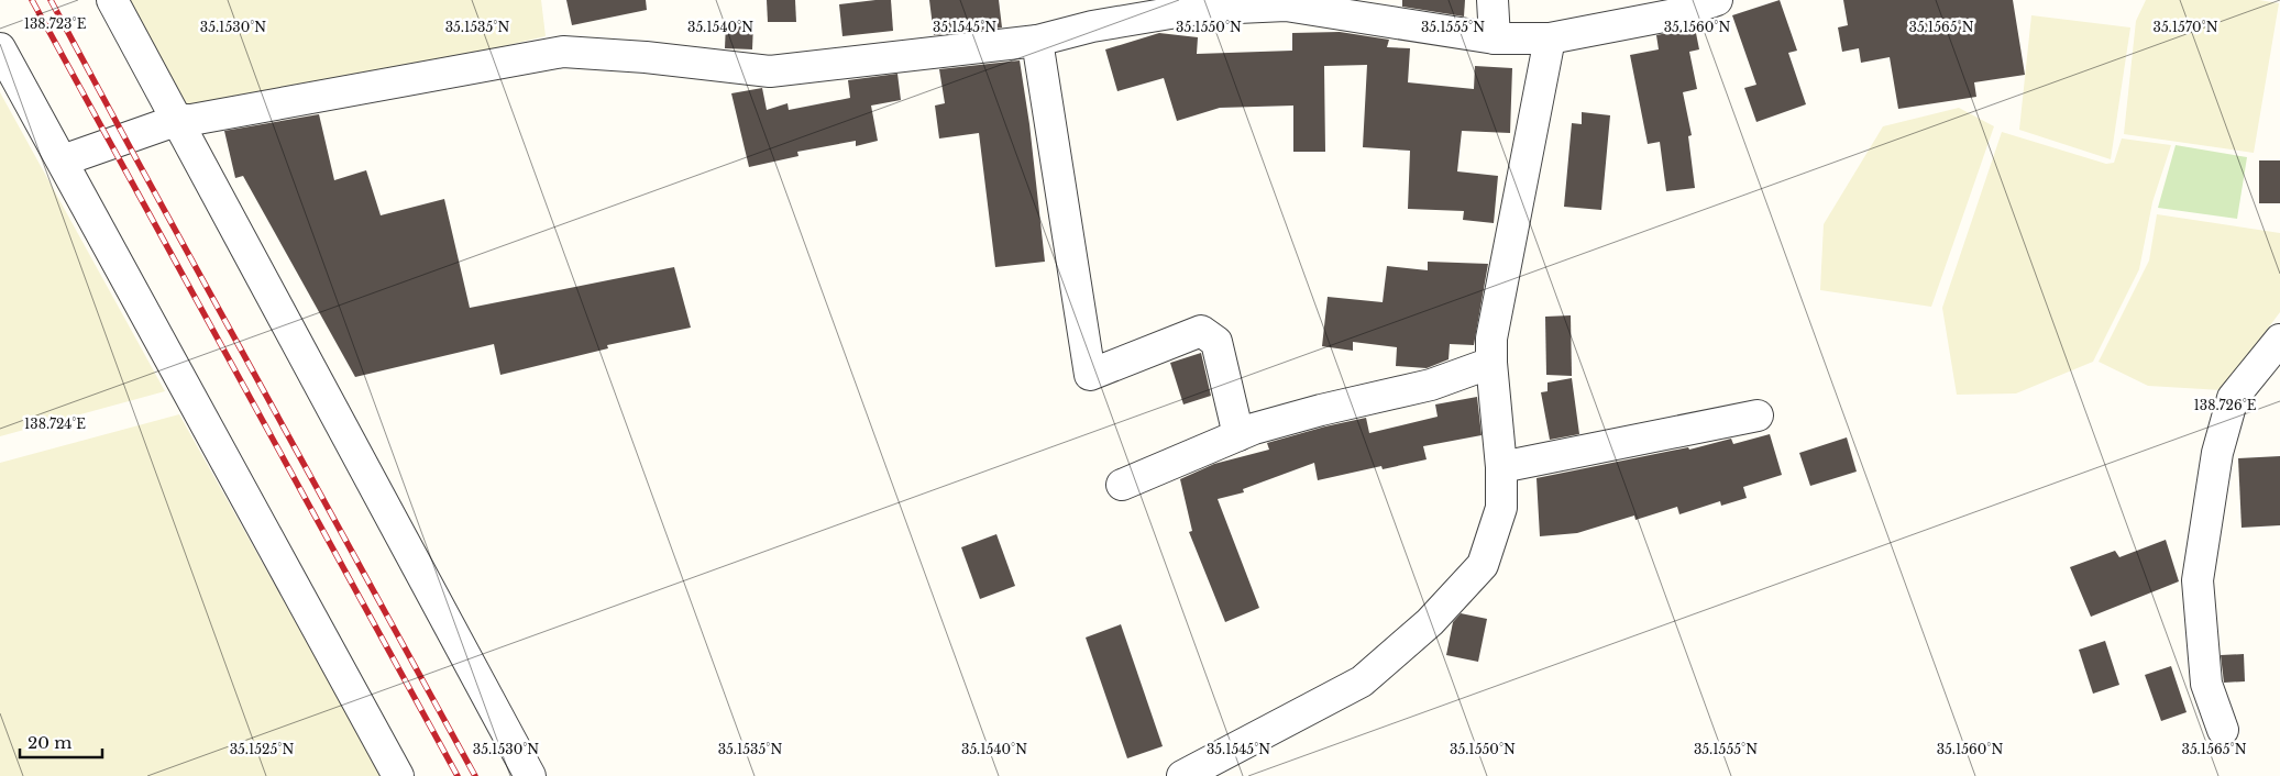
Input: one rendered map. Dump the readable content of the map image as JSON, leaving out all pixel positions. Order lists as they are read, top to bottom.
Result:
{
  "scale_bar": "20 m",
  "coordinates": [
    "138.723°E",
    "35.1530°N",
    "35.1535°N",
    "35.1540°N",
    "35.1545°N",
    "35.1550°N",
    "35.1555°N",
    "35.1560°N",
    "35.1565°N",
    "35.1570°N",
    "138.726°E",
    "138.724°E",
    "35.1525°N"
  ]
}
